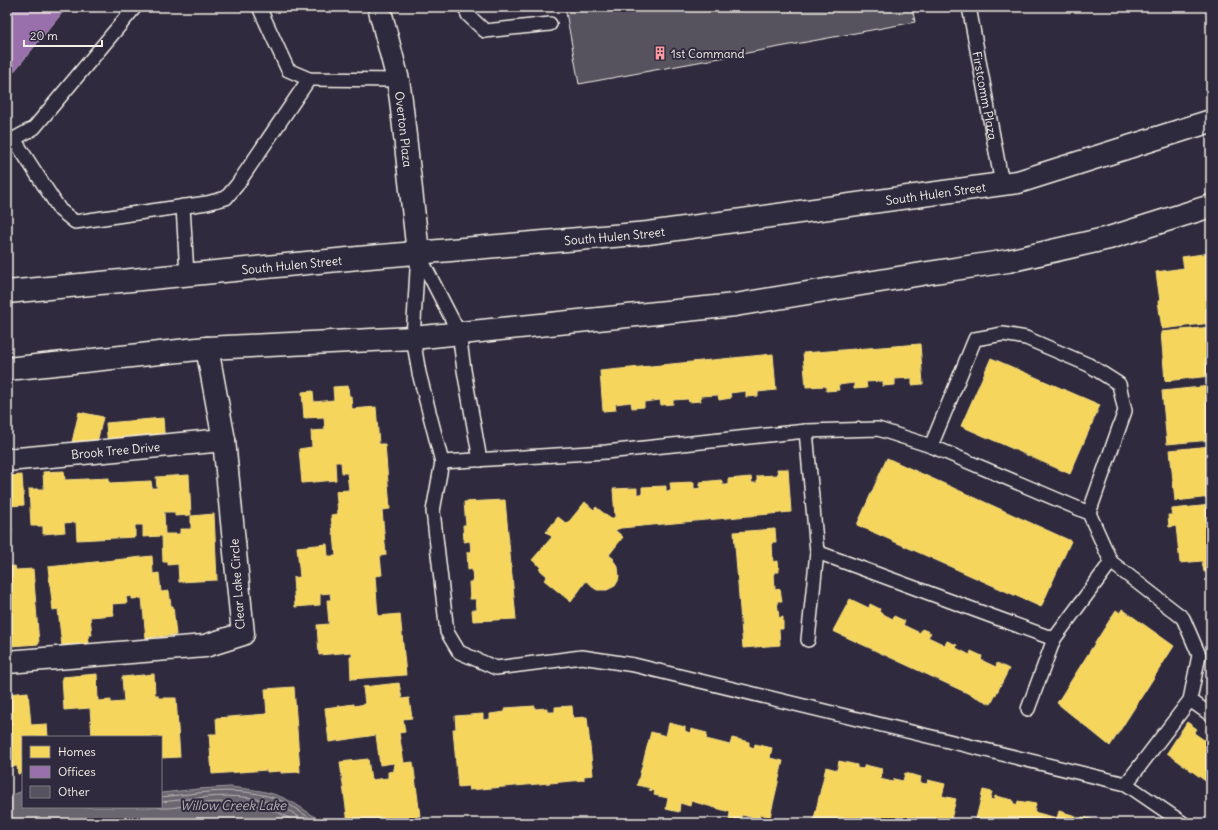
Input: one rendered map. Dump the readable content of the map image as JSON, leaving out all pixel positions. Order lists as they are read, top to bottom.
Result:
{
  "streets": {
    "main road": [
      "Overton Plaza",
      "South Hulen Street",
      "Brook Tree Drive",
      "Clear Lake Circle"
    ],
    "lane": ["Firstcomm Plaza"]
  },
  "crossings": [
    ["Firstcomm Plaza", "South Hulen Street"],
    ["Overton Plaza", "South Hulen Street"],
    ["Brook Tree Drive", "Clear Lake Circle"]
  ],
  "water": ["Willow Creek Lake"],
  "places": {
    "building": ["1st Command"]
  },
  "legend": ["Homes", "Offices", "Other"],
  "scale_bar": "20 m"
}
